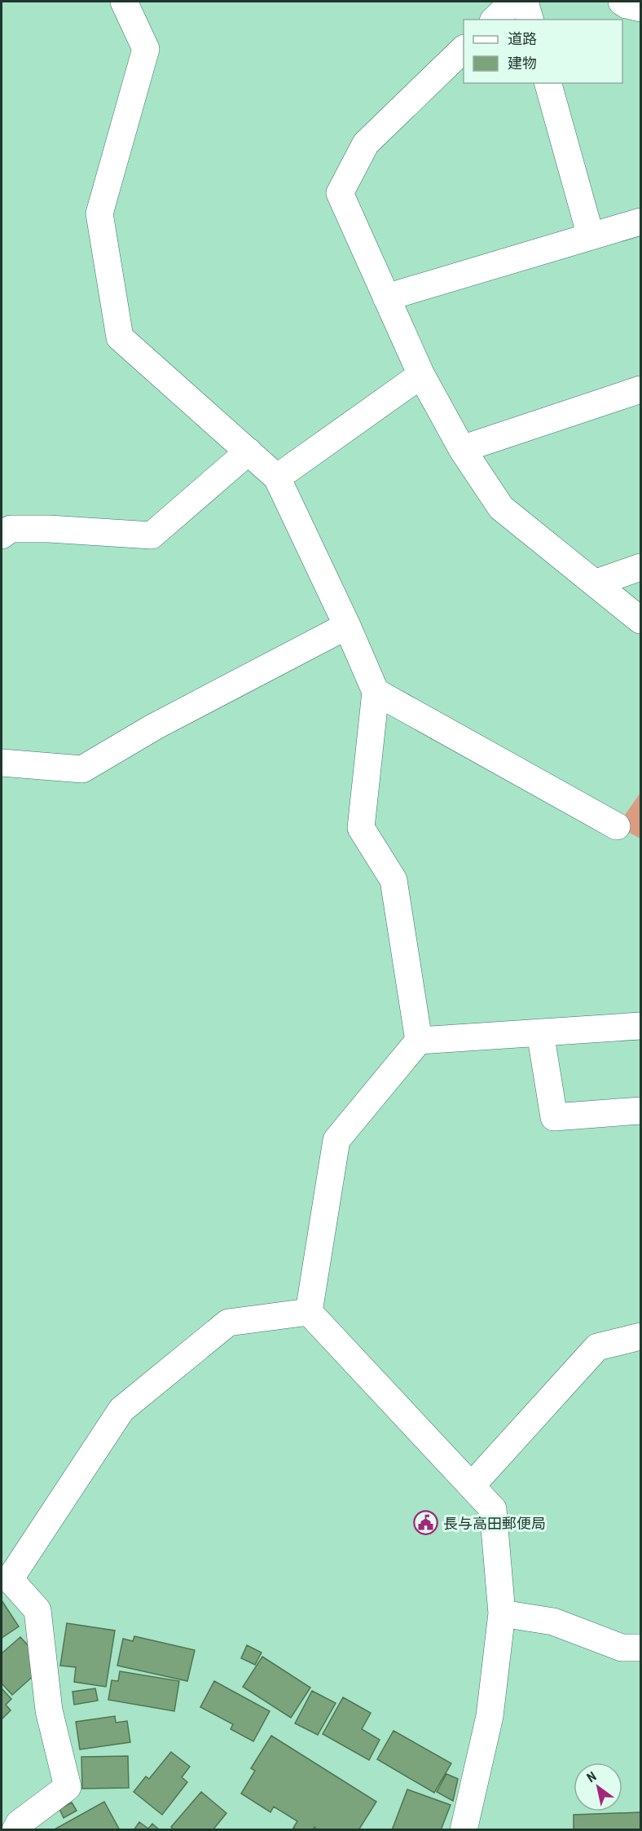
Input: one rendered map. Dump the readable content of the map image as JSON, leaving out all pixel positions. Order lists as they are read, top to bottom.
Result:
{
  "places": {
    "public building": ["長与高田郵便局"]
  },
  "legend": ["道路", "建物"],
  "north": "top left"
}
